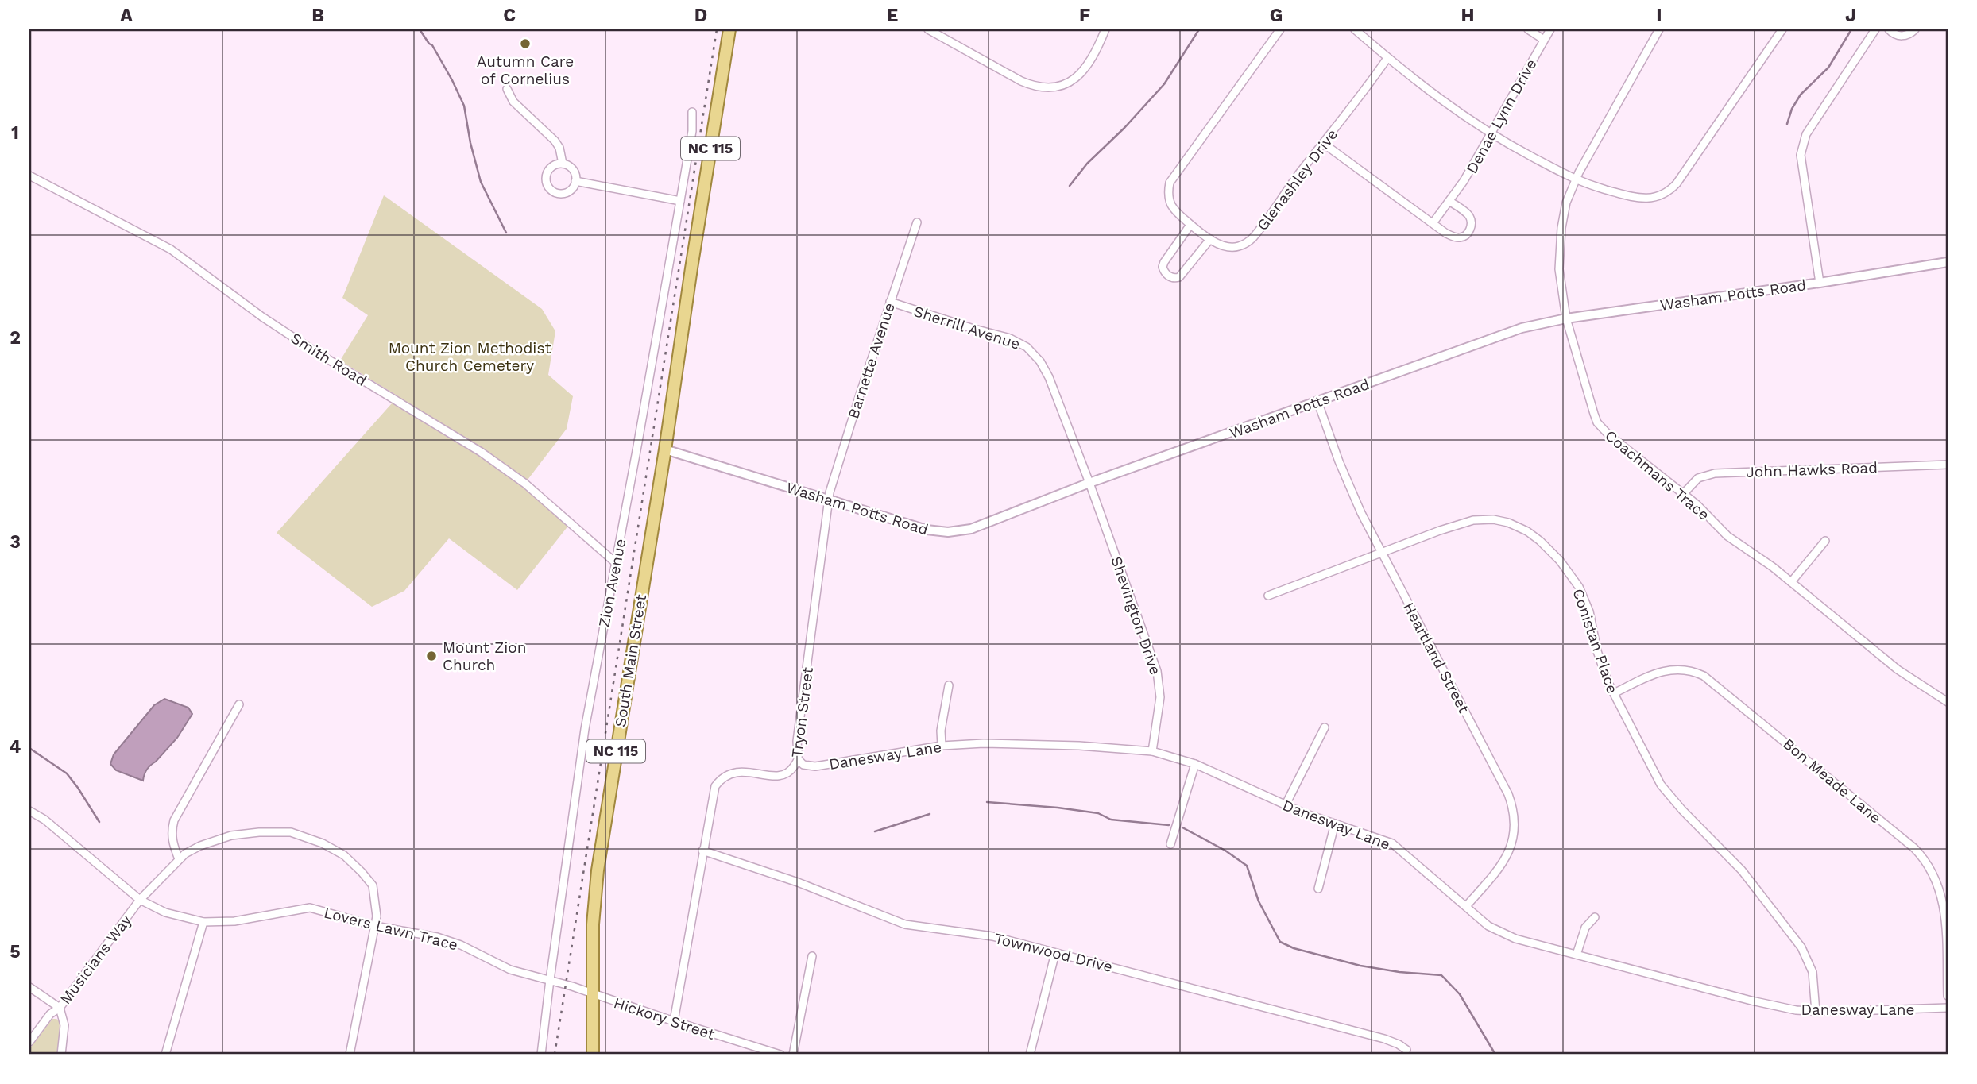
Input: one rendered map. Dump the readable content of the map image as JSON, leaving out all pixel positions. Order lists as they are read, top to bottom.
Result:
{
  "streets": {
    "main road": ["NC 115", "South Main Street"],
    "street": [
      "Denae Lynn Drive",
      "Glenashley Drive",
      "Washam Potts Road",
      "Sherrill Avenue",
      "Smith Road",
      "Barnette Avenue",
      "John Hawks Road",
      "Coachmans Trace",
      "Zion Avenue",
      "Shevington Drive",
      "Conistan Place",
      "Heartland Street",
      "Tryon Street",
      "Danesway Lane",
      "Bon Meade Lane",
      "Lovers Lawn Trace",
      "Townwood Drive",
      "Musicians Way",
      "Hickory Street"
    ]
  },
  "crossings": [
    ["Washam Potts Road", "Sherrill Avenue"],
    ["Washam Potts Road", "Barnette Avenue"],
    ["Washam Potts Road", "Coachmans Trace"],
    ["Washam Potts Road", "Shevington Drive"],
    ["Washam Potts Road", "Heartland Street"],
    ["Washam Potts Road", "South Main Street"],
    ["Washam Potts Road", "Tryon Street"],
    ["Sherrill Avenue", "Barnette Avenue"],
    ["Sherrill Avenue", "Shevington Drive"],
    ["Smith Road", "Zion Avenue"],
    ["Barnette Avenue", "Tryon Street"],
    ["John Hawks Road", "Coachmans Trace"],
    ["Zion Avenue", "Lovers Lawn Trace"],
    ["Zion Avenue", "Hickory Street"],
    ["Shevington Drive", "Danesway Lane"],
    ["Conistan Place", "Heartland Street"],
    ["Conistan Place", "Danesway Lane"],
    ["Conistan Place", "Bon Meade Lane"],
    ["Heartland Street", "Danesway Lane"],
    ["South Main Street", "Hickory Street"],
    ["Tryon Street", "Danesway Lane"],
    ["Tryon Street", "Townwood Drive"],
    ["Tryon Street", "Hickory Street"],
    ["Lovers Lawn Trace", "Musicians Way"],
    ["Lovers Lawn Trace", "Hickory Street"]
  ],
  "parks": ["Mount Zion Methodist Church Cemetery"],
  "places": ["Autumn Care of Cornelius", "Mount Zion Church"],
  "grid": {
    "columns": [
      "A",
      "B",
      "C",
      "D",
      "E",
      "F",
      "G",
      "H",
      "I",
      "J"
    ],
    "rows": [
      "1",
      "2",
      "3",
      "4",
      "5"
    ]
  }
}
